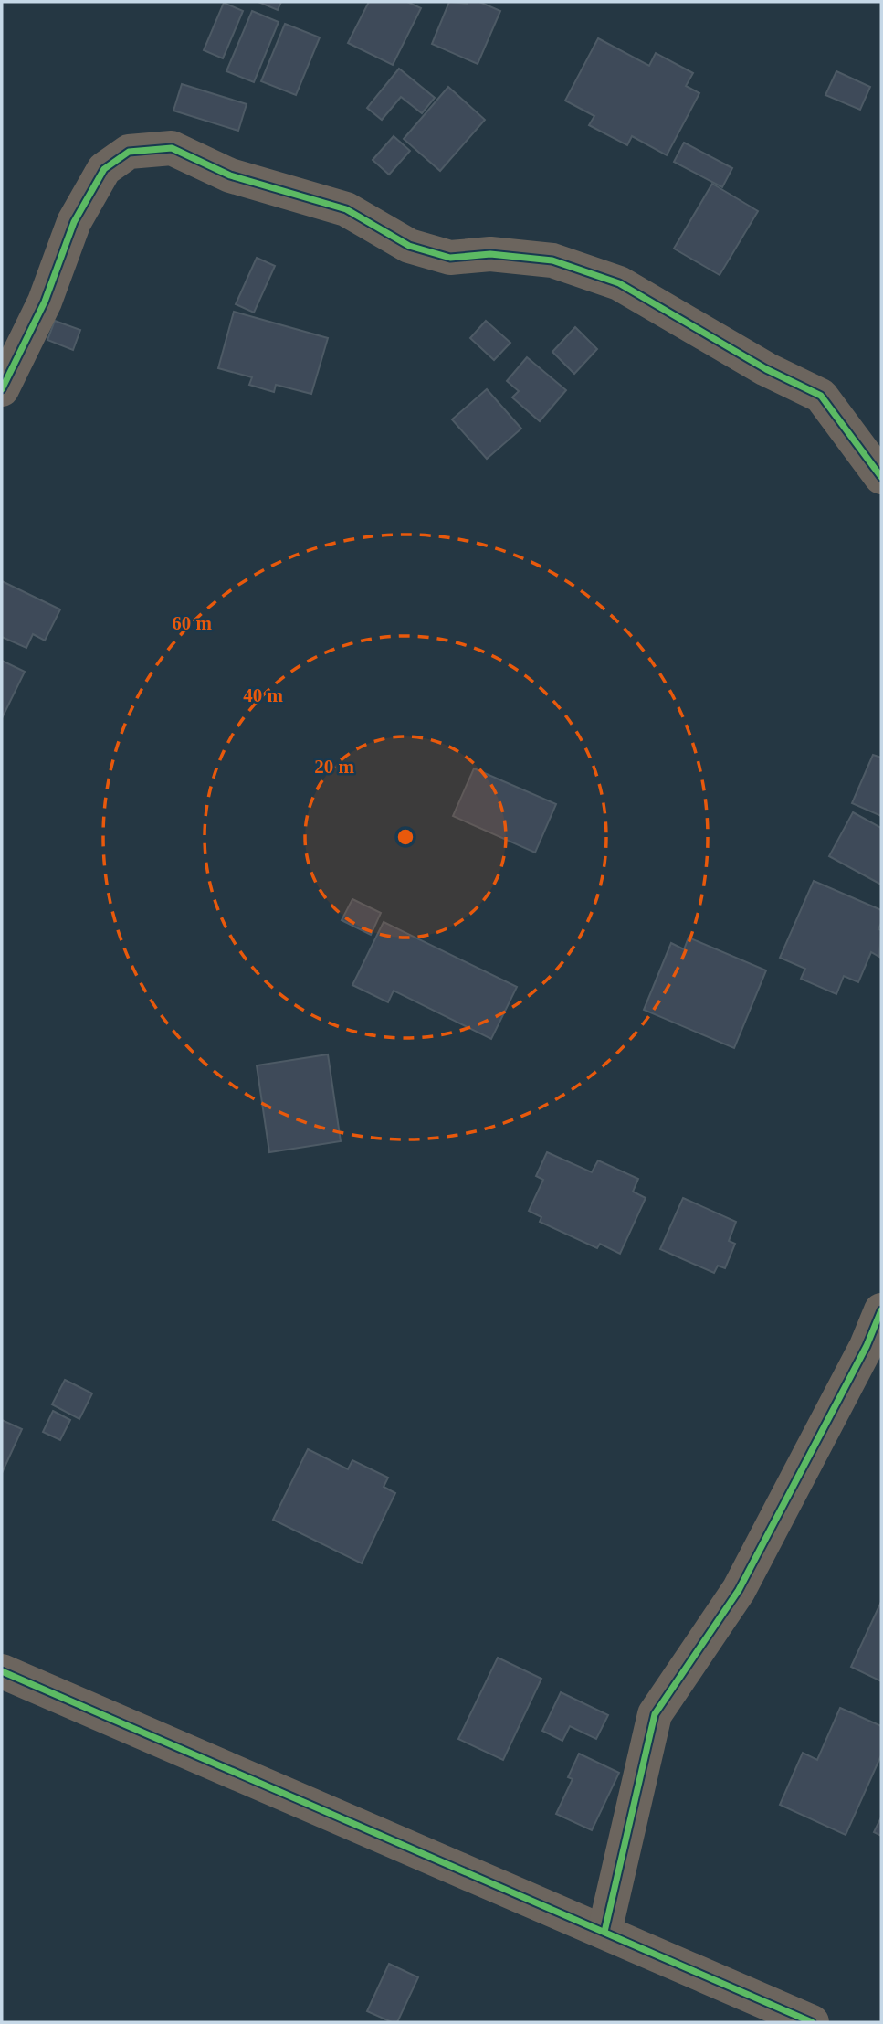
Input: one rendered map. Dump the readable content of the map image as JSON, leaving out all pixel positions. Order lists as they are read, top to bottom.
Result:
{
  "rings": ["60 m", "40 m", "20 m"]
}
